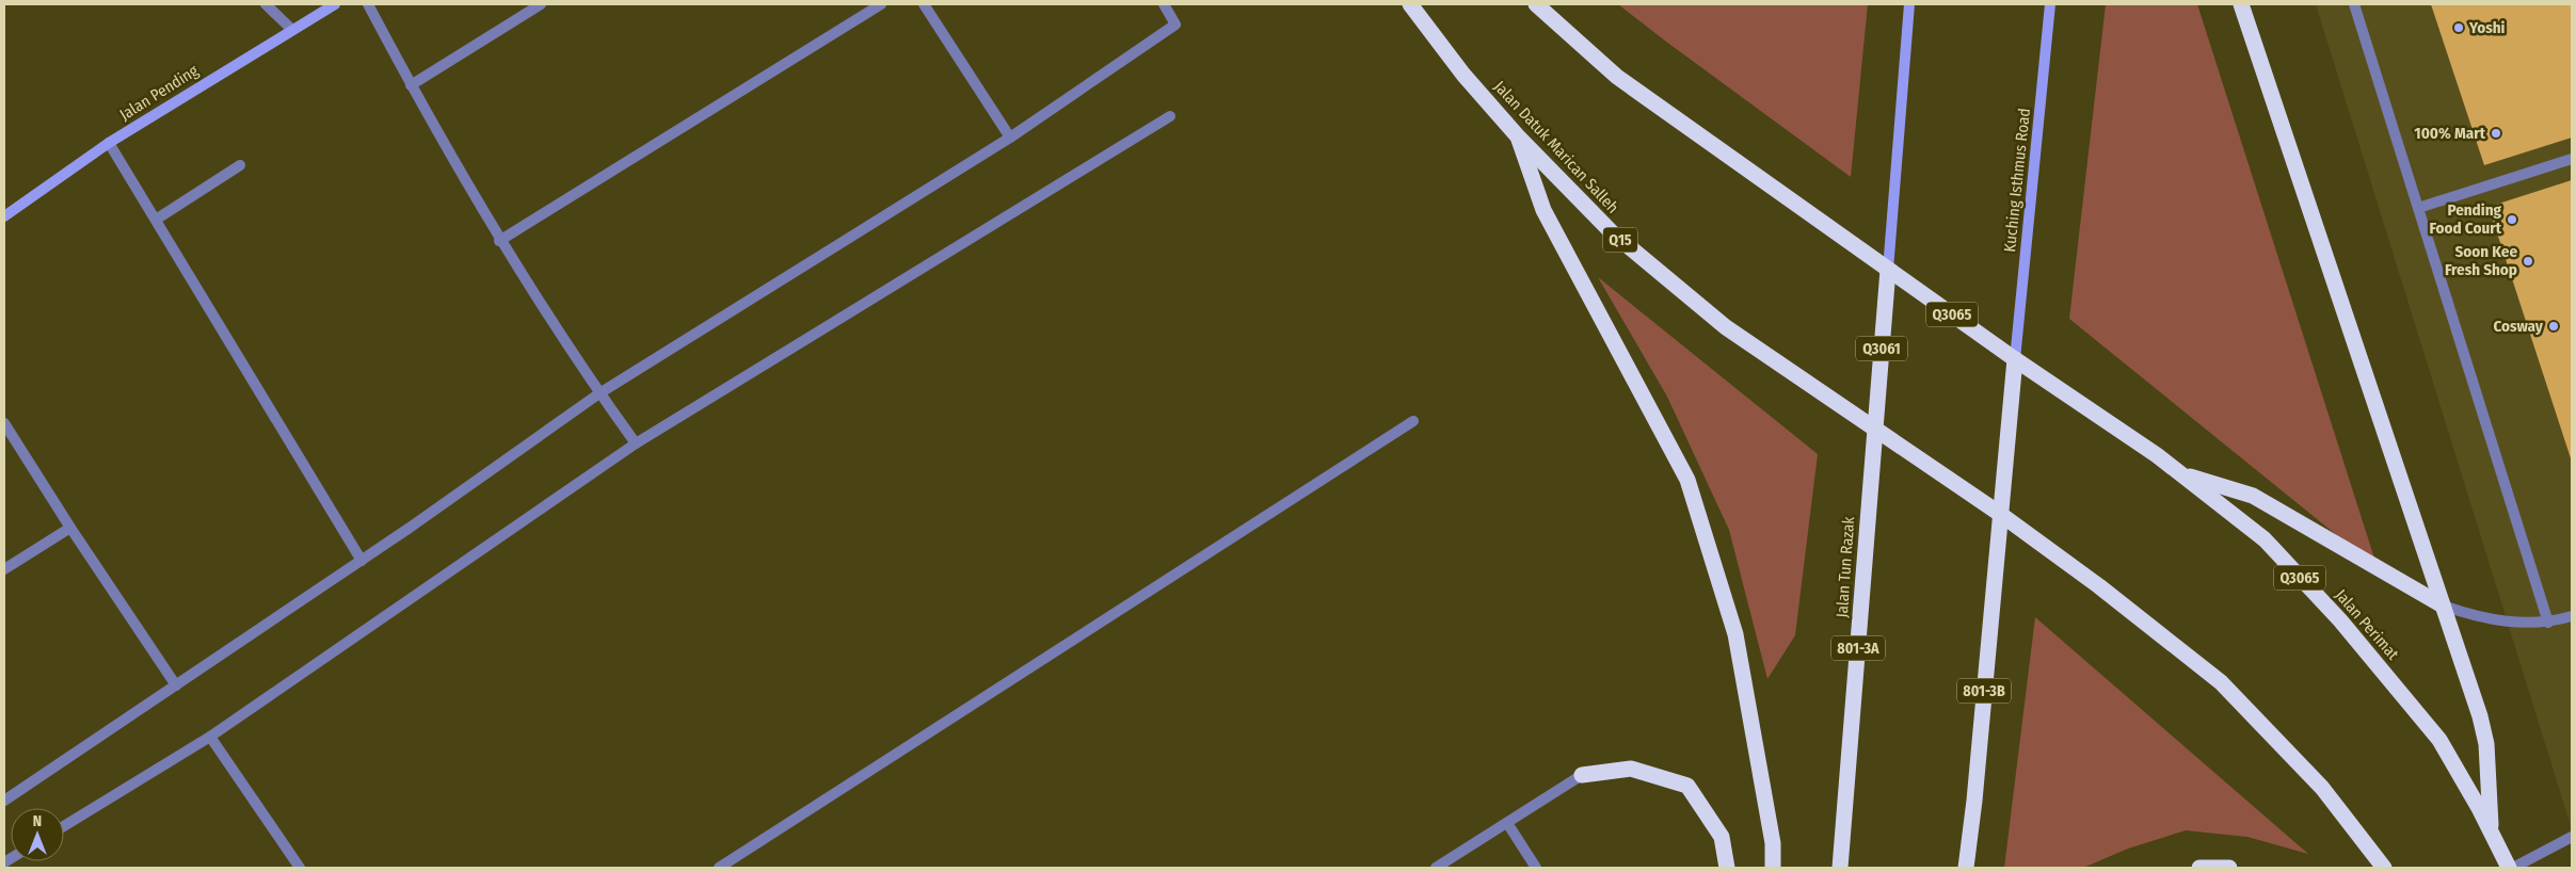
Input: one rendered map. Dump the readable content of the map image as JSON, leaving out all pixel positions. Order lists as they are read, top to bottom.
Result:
{
  "streets": {
    "highway": [
      "Jalan Datuk Marican Salleh",
      "Q15",
      "Q3065",
      "Q3061",
      "Jalan Tun Razak",
      "Jalan Perimat",
      "801-3A",
      "801-3B"
    ],
    "main road": ["Jalan Pending", "Kuching Isthmus Road"]
  },
  "crossings": [
    ["Jalan Datuk Marican Salleh", "Q3061"],
    ["Jalan Datuk Marican Salleh", "Jalan Tun Razak"],
    ["Jalan Datuk Marican Salleh", "801-3B"],
    ["Kuching Isthmus Road", "Q3065"],
    ["Kuching Isthmus Road", "Jalan Perimat"],
    ["Q3065", "Q3061"],
    ["Q3065", "Jalan Perimat"],
    ["Q3061", "Jalan Tun Razak"]
  ],
  "places": [
    "Yoshi",
    "100% Mart",
    "Pending Food Court",
    "Soon Kee Fresh Shop",
    "Cosway"
  ],
  "north": "top"
}
